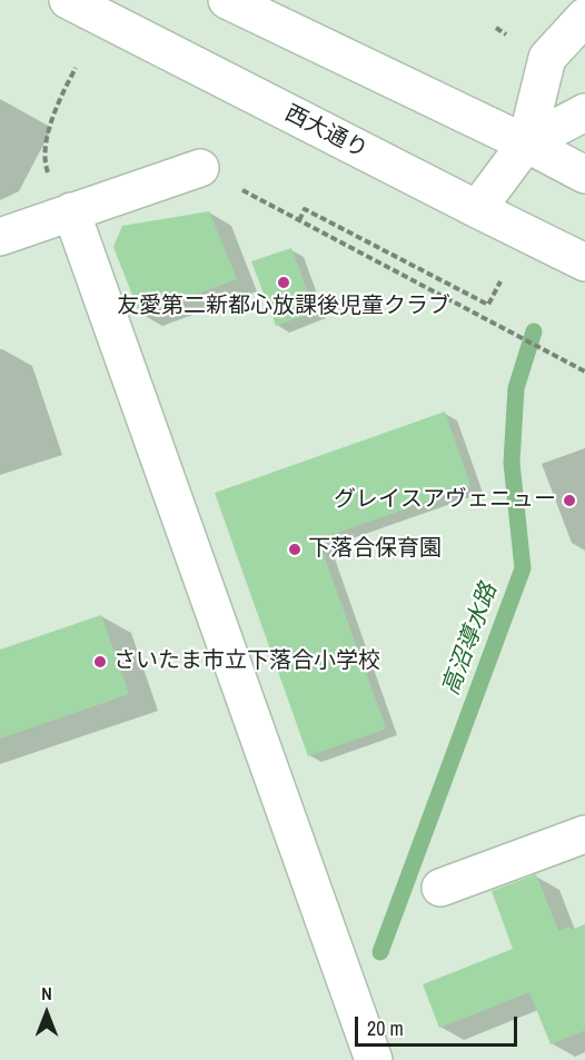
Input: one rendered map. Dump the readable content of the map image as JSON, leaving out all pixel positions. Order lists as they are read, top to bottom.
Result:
{
  "streets": {
    "street": ["西大通り"]
  },
  "water": ["高沼導水路"],
  "places": [
    "友愛第二新都心放課後児童クラブ",
    "グレイスアヴェニュー",
    "下落合保育園",
    "さいたま市立下落合小学校"
  ],
  "scale_bar": "20 m",
  "north": "top"
}
